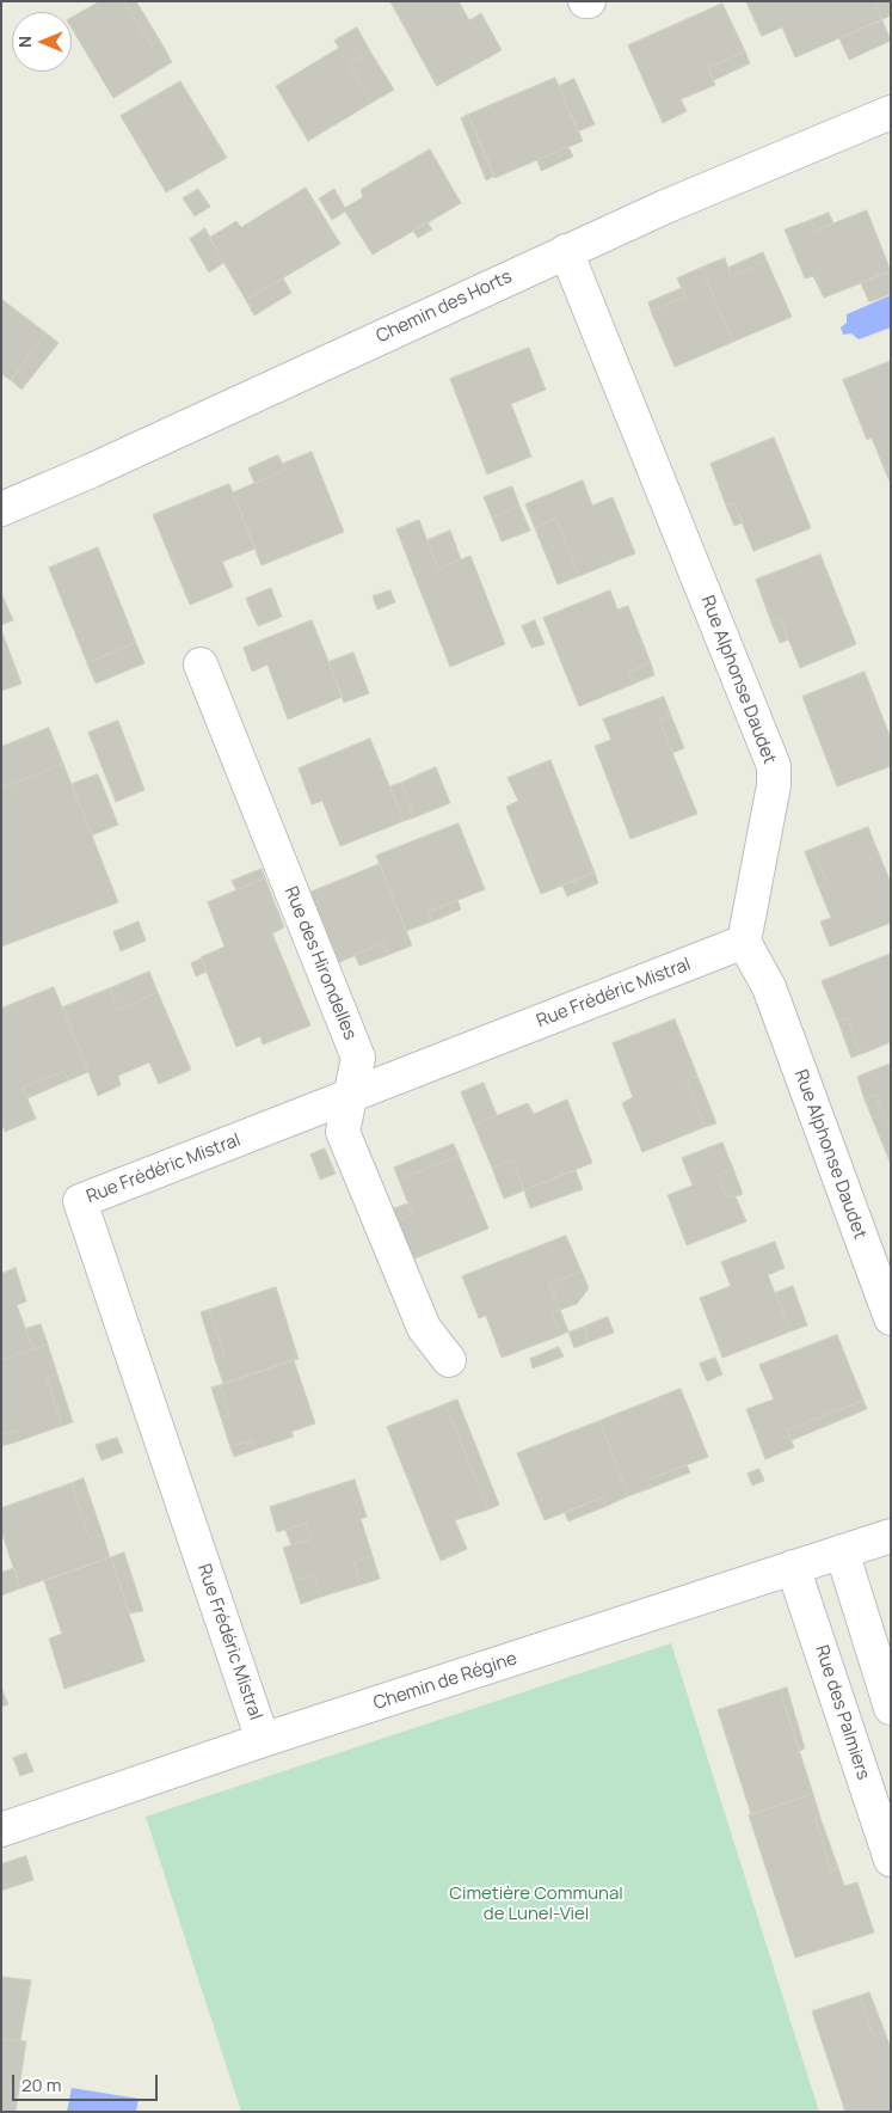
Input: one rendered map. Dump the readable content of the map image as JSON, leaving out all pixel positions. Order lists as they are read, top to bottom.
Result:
{
  "streets": {
    "street": [
      "Chemin des Horts",
      "Rue Alphonse Daudet",
      "Rue des Hirondelles",
      "Rue Frédéric Mistral",
      "Chemin de Régine",
      "Rue des Palmiers"
    ]
  },
  "crossings": [
    ["Chemin des Horts", "Rue Alphonse Daudet"],
    ["Rue Alphonse Daudet", "Rue Frédéric Mistral"],
    ["Rue des Hirondelles", "Rue Frédéric Mistral"],
    ["Rue Frédéric Mistral", "Chemin de Régine"],
    ["Chemin de Régine", "Rue des Palmiers"]
  ],
  "parks": ["Cimetière Communal de Lunel-Viel"],
  "scale_bar": "20 m",
  "north": "left"
}
